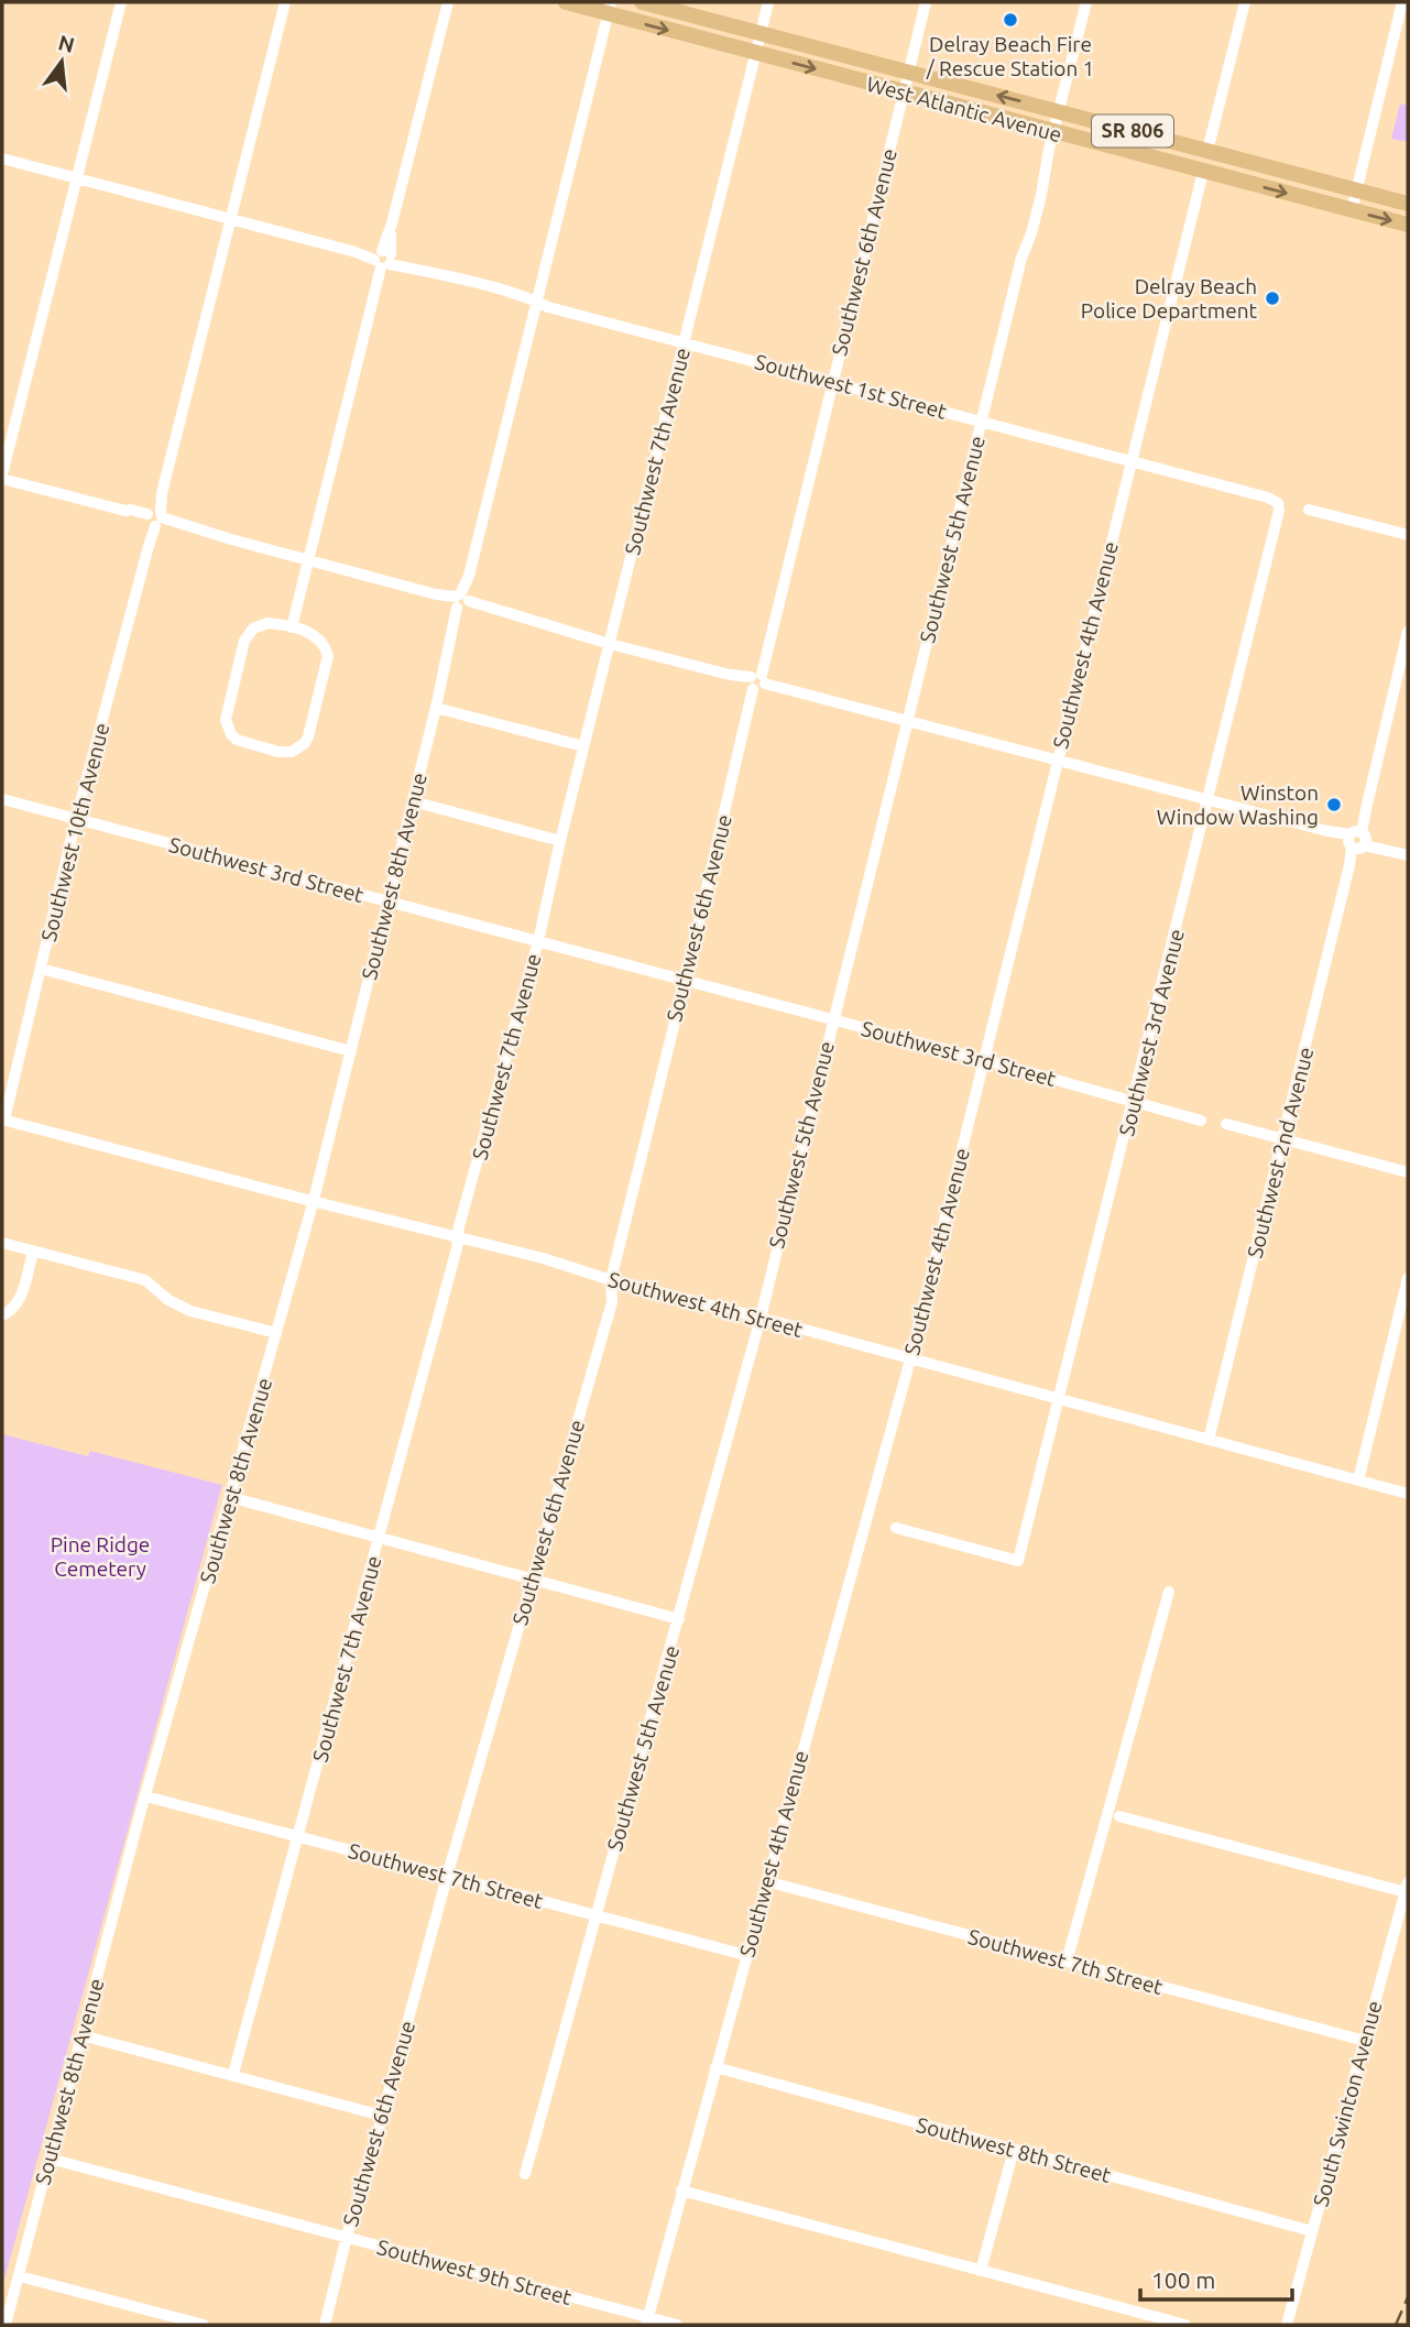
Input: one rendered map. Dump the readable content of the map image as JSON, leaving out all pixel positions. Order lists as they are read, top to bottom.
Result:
{
  "streets": {
    "main road": ["West Atlantic Avenue", "SR 806"],
    "street": [
      "Southwest 6th Avenue",
      "Southwest 1st Street",
      "Southwest 7th Avenue",
      "Southwest 5th Avenue",
      "Southwest 4th Avenue",
      "Southwest 10th Avenue",
      "Southwest 3rd Street",
      "Southwest 8th Avenue",
      "Southwest 3rd Avenue",
      "Southwest 2nd Avenue",
      "Southwest 4th Street",
      "Southwest 7th Street",
      "South Swinton Avenue",
      "Southwest 8th Street",
      "Southwest 9th Street"
    ]
  },
  "crossings": [
    ["West Atlantic Avenue", "Southwest 6th Avenue"],
    ["West Atlantic Avenue", "Southwest 7th Avenue"],
    ["West Atlantic Avenue", "Southwest 5th Avenue"],
    ["West Atlantic Avenue", "Southwest 4th Avenue"],
    ["West Atlantic Avenue", "Southwest 8th Avenue"],
    ["Southwest 6th Avenue", "Southwest 1st Street"],
    ["Southwest 6th Avenue", "Southwest 3rd Street"],
    ["Southwest 6th Avenue", "Southwest 4th Street"],
    ["Southwest 6th Avenue", "Southwest 7th Street"],
    ["Southwest 6th Avenue", "Southwest 9th Street"],
    ["Southwest 1st Street", "Southwest 7th Avenue"],
    ["Southwest 1st Street", "Southwest 5th Avenue"],
    ["Southwest 1st Street", "Southwest 4th Avenue"],
    ["Southwest 1st Street", "Southwest 10th Avenue"],
    ["Southwest 1st Street", "Southwest 8th Avenue"],
    ["Southwest 1st Street", "Southwest 3rd Avenue"],
    ["Southwest 7th Avenue", "Southwest 3rd Street"],
    ["Southwest 7th Avenue", "Southwest 4th Street"],
    ["Southwest 7th Avenue", "Southwest 7th Street"],
    ["Southwest 5th Avenue", "Southwest 3rd Street"],
    ["Southwest 5th Avenue", "Southwest 4th Street"],
    ["Southwest 5th Avenue", "Southwest 7th Street"],
    ["Southwest 4th Avenue", "Southwest 3rd Street"],
    ["Southwest 4th Avenue", "Southwest 4th Street"],
    ["Southwest 4th Avenue", "Southwest 7th Street"],
    ["Southwest 4th Avenue", "Southwest 8th Street"],
    ["Southwest 4th Avenue", "Southwest 9th Street"],
    ["Southwest 10th Avenue", "Southwest 3rd Street"],
    ["Southwest 10th Avenue", "Southwest 4th Street"],
    ["Southwest 3rd Street", "Southwest 8th Avenue"],
    ["Southwest 3rd Street", "Southwest 3rd Avenue"],
    ["Southwest 8th Avenue", "Southwest 4th Street"],
    ["Southwest 8th Avenue", "Southwest 7th Street"],
    ["Southwest 8th Avenue", "Southwest 9th Street"],
    ["Southwest 3rd Avenue", "Southwest 4th Street"],
    ["Southwest 2nd Avenue", "Southwest 4th Street"],
    ["Southwest 7th Street", "South Swinton Avenue"],
    ["South Swinton Avenue", "Southwest 8th Street"]
  ],
  "parks": ["Pine Ridge Cemetery"],
  "places": ["Delray Beach Fire / Rescue Station 1", "Delray Beach Police Department", "Winston Window Washing"],
  "scale_bar": "100 m",
  "north": "top"
}
